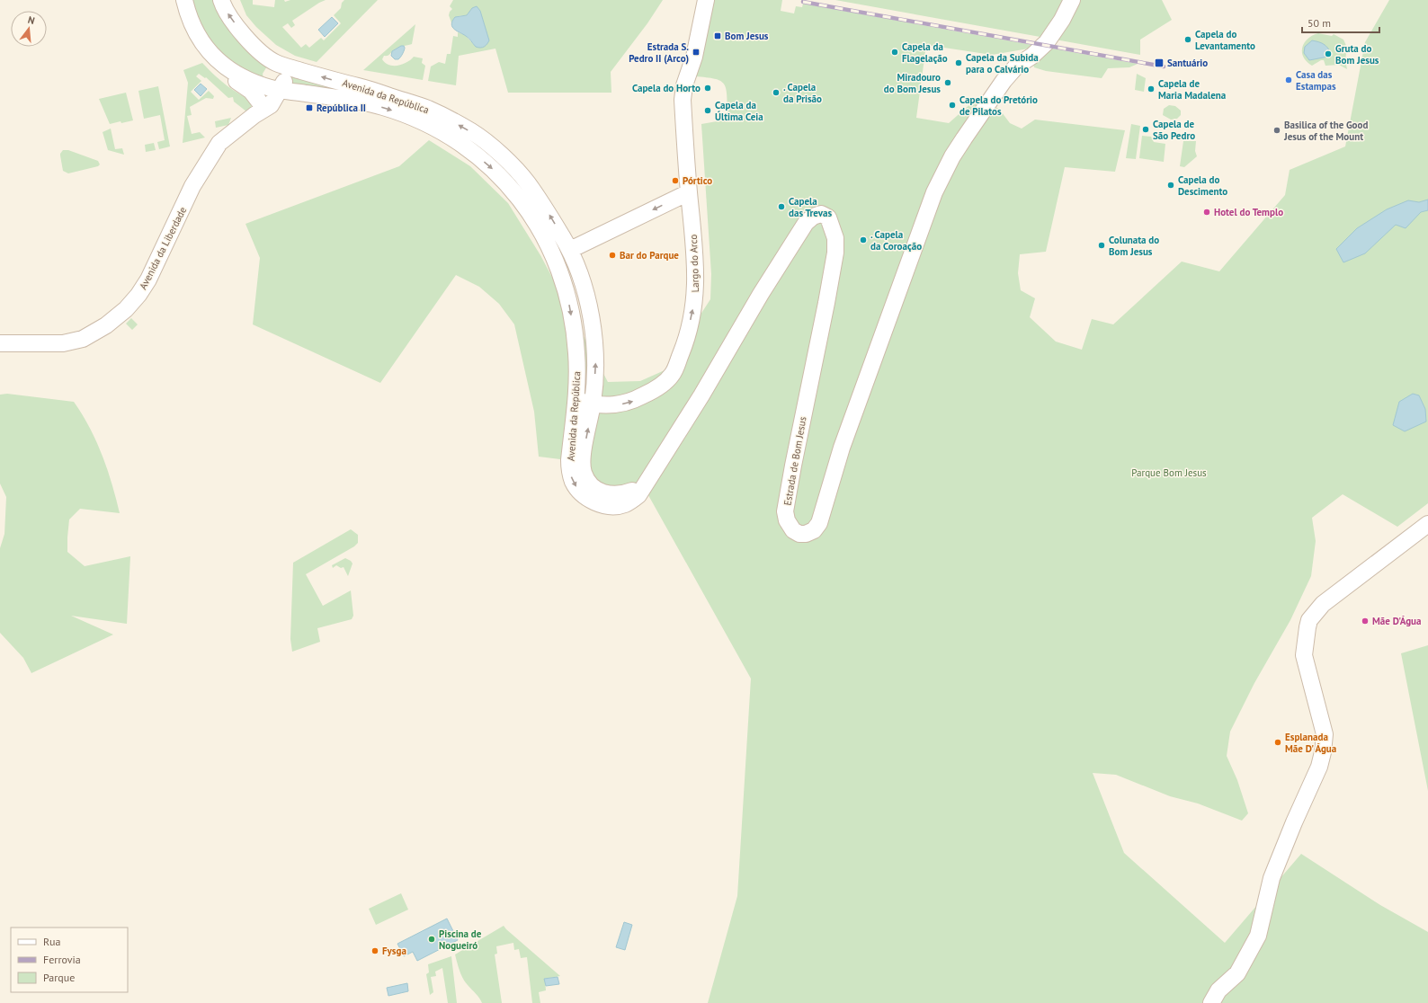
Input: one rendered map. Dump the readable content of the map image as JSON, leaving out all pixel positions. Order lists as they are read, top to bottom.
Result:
{
  "streets": {
    "main road": [
      "Avenida da República",
      "Avenida da Liberdade",
      "Largo do Arco",
      "Estrada de Bom Jesus"
    ]
  },
  "crossings": [
    ["Avenida da República", "Avenida da Liberdade"],
    ["Avenida da República", "Largo do Arco"],
    ["Avenida da República", "Estrada de Bom Jesus"]
  ],
  "one_way": ["Largo do Arco"],
  "parks": ["Parque Bom Jesus"],
  "places": {
    "transit": [
      "Bom Jesus",
      "Estrada S. Pedro II (Arco)",
      "Santuário",
      "República II"
    ],
    "other": [
      "Capela do Levantamento",
      "Capela da Flagelação",
      "Gruta do Bom Jesus",
      "Capela da Subida para o Calvário",
      "Casa das Estampas",
      "Miradouro do Bom Jesus",
      "Capela do Horto",
      "Capela de Maria Madalena",
      ". Capela da Prisão",
      "Capela do Pretório de Pilatos",
      "Capela da Última Ceia",
      "Capela de São Pedro",
      "Basilica of the Good Jesus of the Mount",
      "Pórtico",
      "Capela do Descimento",
      "Capela das Trevas",
      "Hotel do Templo",
      ". Capela da Coroação",
      "Colunata do Bom Jesus",
      "Bar do Parque",
      "Mãe D'Água",
      "Esplanada Mãe D' Água",
      "Piscina de Nogueiró",
      "Fysga"
    ]
  },
  "legend": ["Rua", "Ferrovia", "Parque"],
  "scale_bar": "50 m",
  "north": "top"
}
